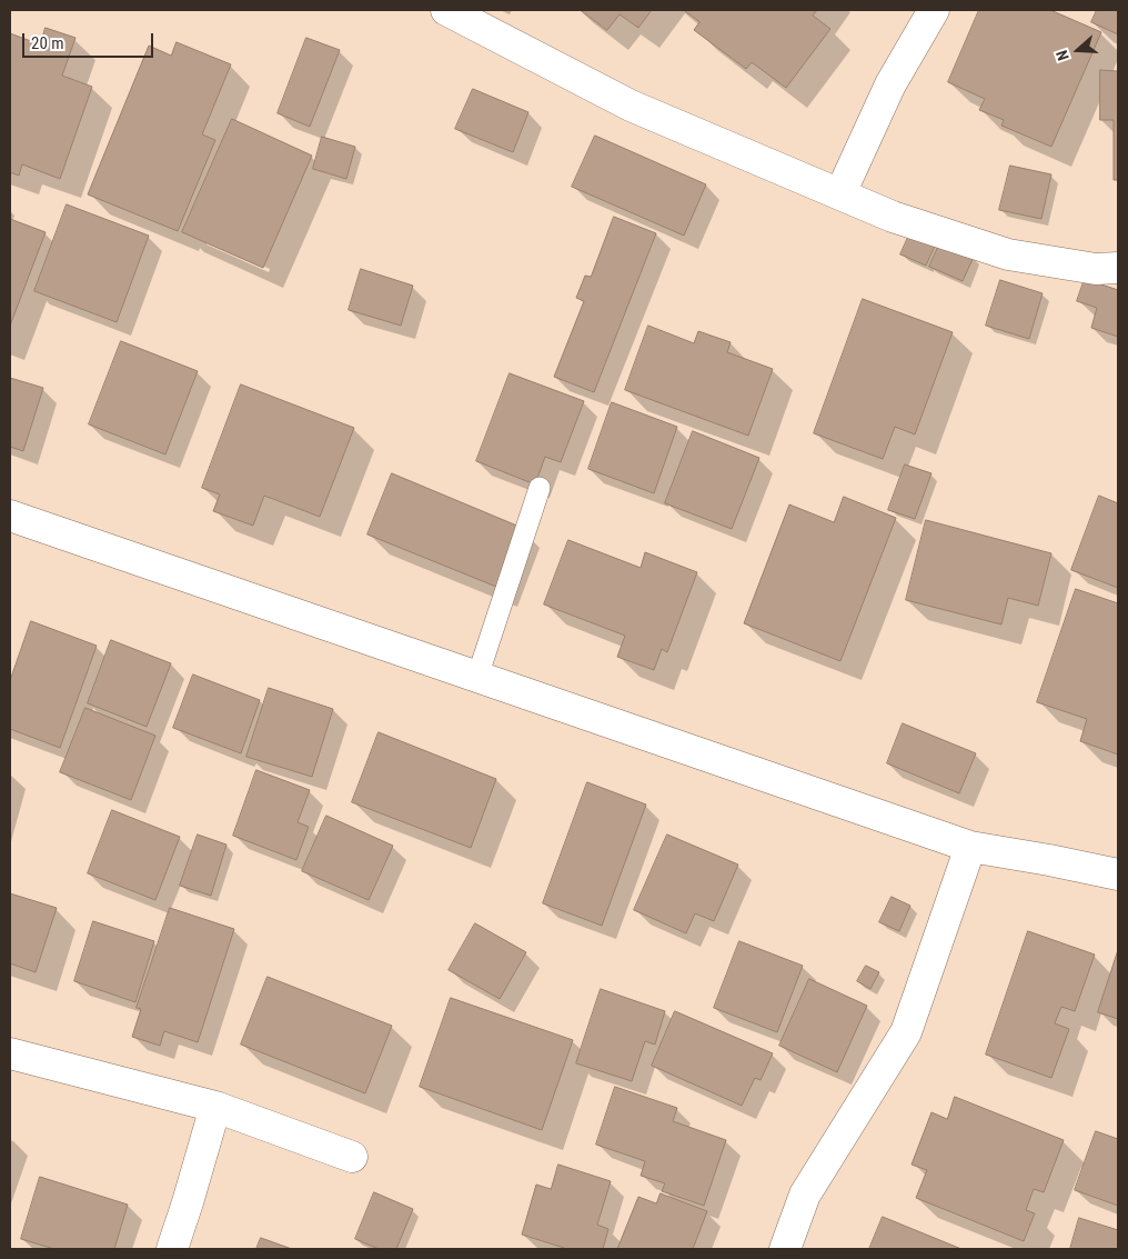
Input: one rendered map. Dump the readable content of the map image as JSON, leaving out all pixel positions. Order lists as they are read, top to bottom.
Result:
{
  "scale_bar": "20 m",
  "north": "left"
}
